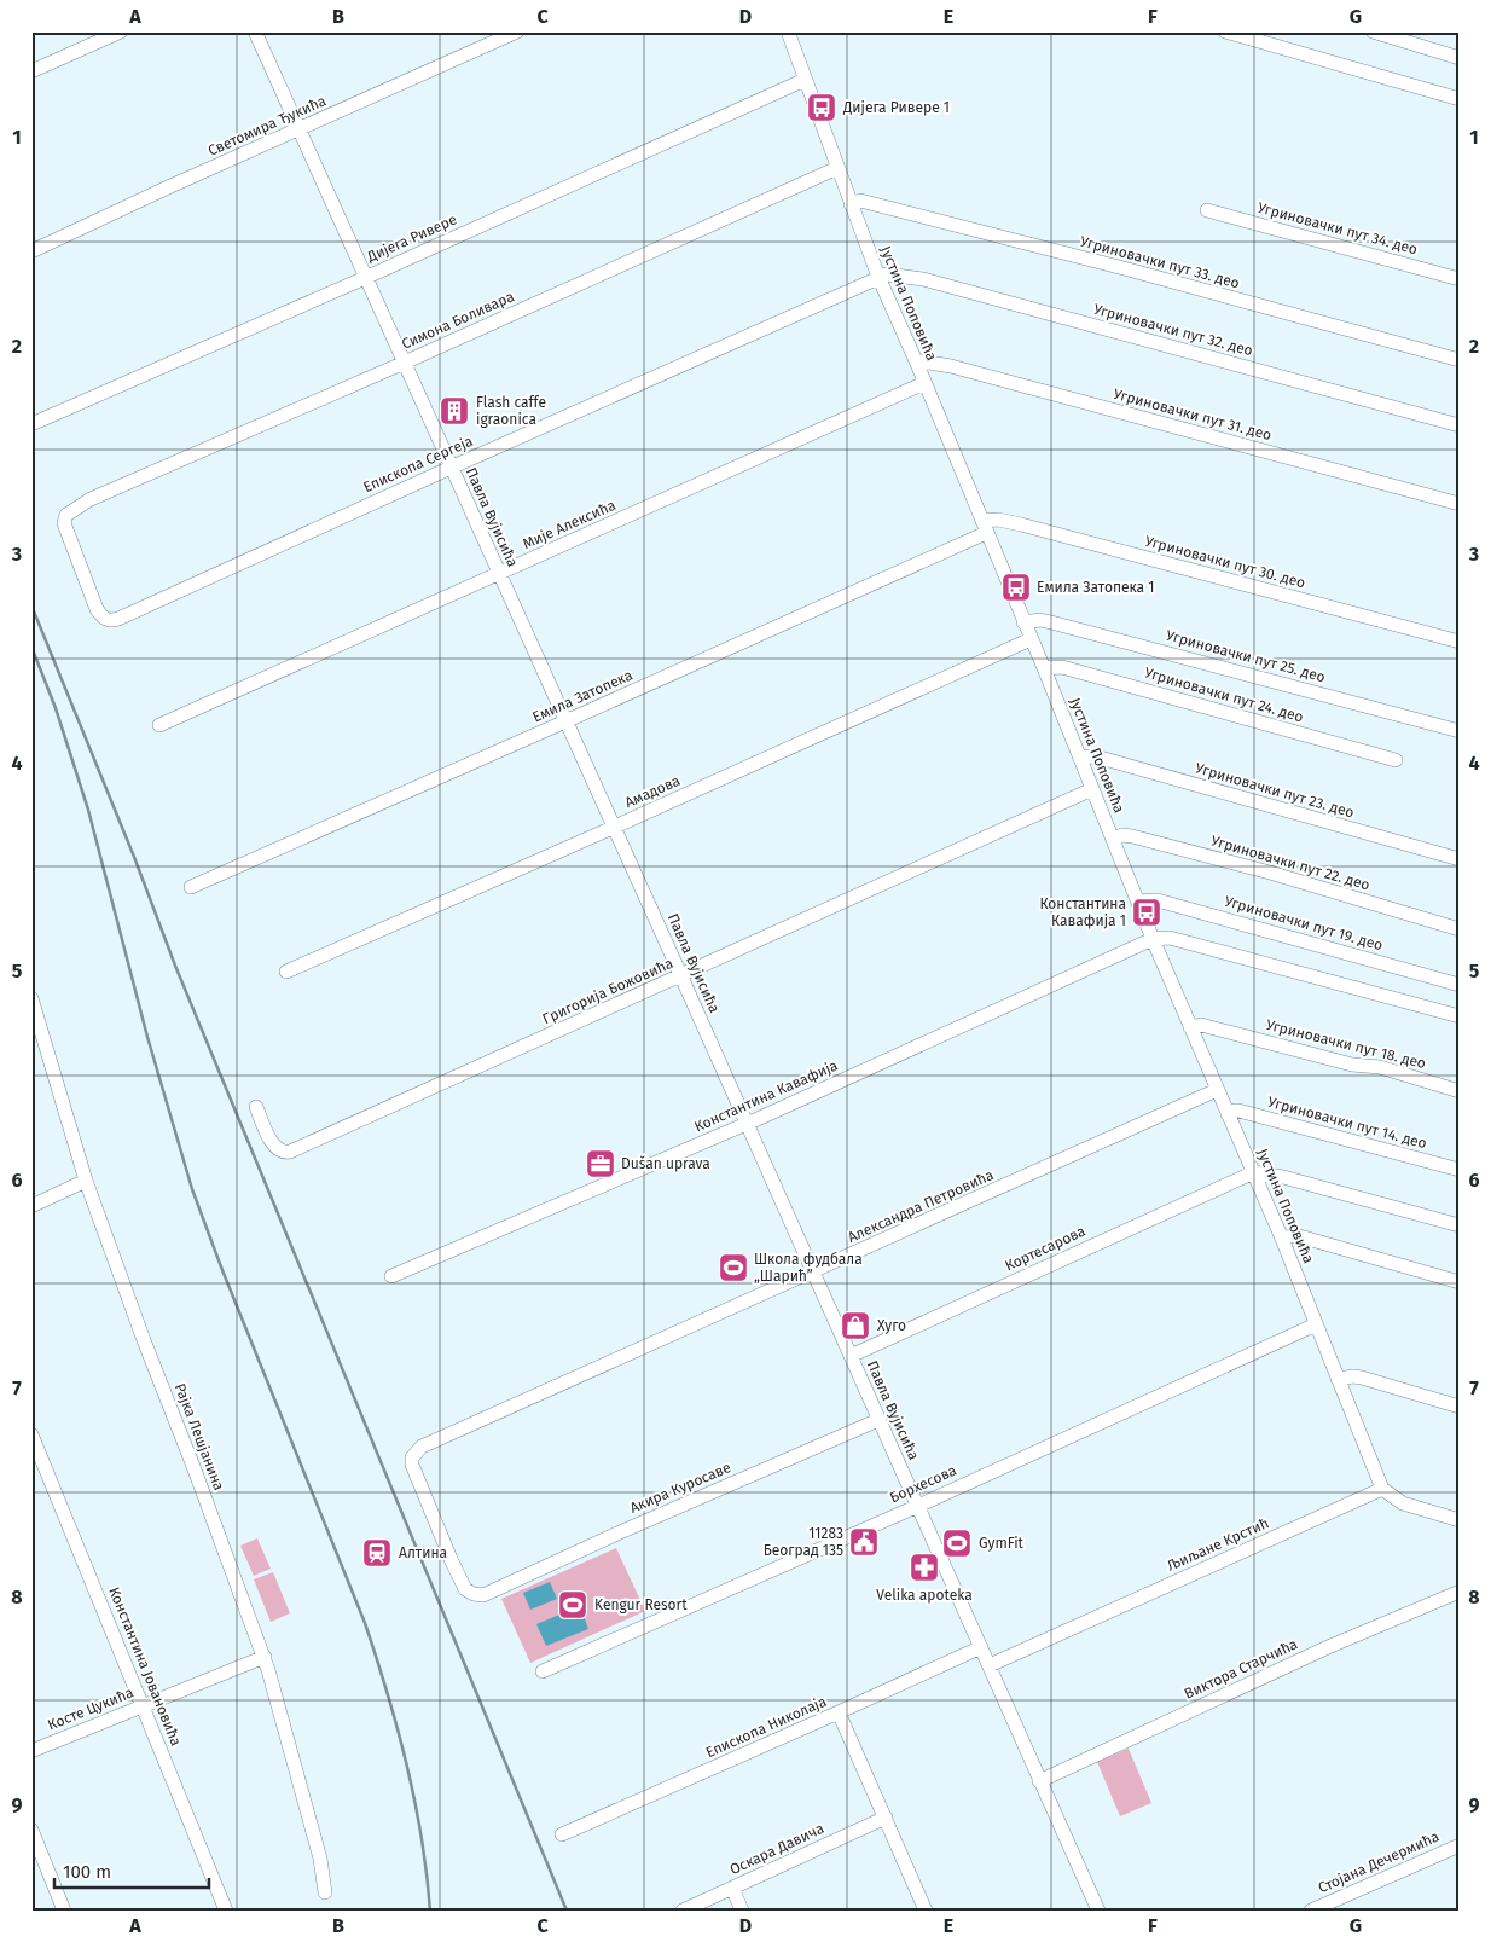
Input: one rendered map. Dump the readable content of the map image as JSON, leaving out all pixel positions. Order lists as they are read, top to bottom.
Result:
{
  "streets": {
    "street": [
      "Светомира Ђукића",
      "Угриновачки пут 34. део",
      "Дијега Ривере",
      "Угриновачки пут 33. део",
      "Јустина Поповића",
      "Симона Боливара",
      "Угриновачки пут 32. део",
      "Угриновачки пут 31. део",
      "Епископа Сергеја",
      "Павла Вујисића",
      "Мије Алексића",
      "Угриновачки пут 30. део",
      "Угриновачки пут 25. део",
      "Угриновачки пут 24. део",
      "Емила Затопека",
      "Угриновачки пут 23. део",
      "Амадова",
      "Угриновачки пут 22. део",
      "Угриновачки пут 19. део",
      "Григорија Божовића",
      "Угриновачки пут 18. део",
      "Константина Кавафија",
      "Угриновачки пут 14. део",
      "Александра Петровића",
      "Кортесарова",
      "Рајка Лешјанина",
      "Борхесова",
      "Акира Куросаве",
      "Љиљане Крстић",
      "Константина Јовановића",
      "Виктора Старчића",
      "Косте Цукића",
      "Епископа Николаја",
      "Оскара Давича",
      "Стојана Дечермића"
    ]
  },
  "crossings": [
    ["Светомира Ђукића", "Павла Вујисића"],
    ["Дијега Ривере", "Јустина Поповића"],
    ["Дијега Ривере", "Павла Вујисића"],
    ["Угриновачки пут 33. део", "Јустина Поповића"],
    ["Јустина Поповића", "Симона Боливара"],
    ["Јустина Поповића", "Угриновачки пут 32. део"],
    ["Јустина Поповића", "Угриновачки пут 31. део"],
    ["Јустина Поповића", "Епископа Сергеја"],
    ["Јустина Поповића", "Мије Алексића"],
    ["Јустина Поповића", "Угриновачки пут 30. део"],
    ["Јустина Поповића", "Угриновачки пут 25. део"],
    ["Јустина Поповића", "Угриновачки пут 24. део"],
    ["Јустина Поповића", "Емила Затопека"],
    ["Јустина Поповића", "Угриновачки пут 23. део"],
    ["Јустина Поповића", "Амадова"],
    ["Јустина Поповића", "Угриновачки пут 22. део"],
    ["Јустина Поповића", "Угриновачки пут 19. део"],
    ["Јустина Поповића", "Григорија Божовића"],
    ["Јустина Поповића", "Угриновачки пут 18. део"],
    ["Јустина Поповића", "Константина Кавафија"],
    ["Јустина Поповића", "Угриновачки пут 14. део"],
    ["Јустина Поповића", "Александра Петровића"],
    ["Јустина Поповића", "Кортесарова"],
    ["Јустина Поповића", "Борхесова"],
    ["Јустина Поповића", "Љиљане Крстић"],
    ["Симона Боливара", "Епископа Сергеја"],
    ["Симона Боливара", "Павла Вујисића"],
    ["Угриновачки пут 32. део", "Епископа Сергеја"],
    ["Епископа Сергеја", "Павла Вујисића"],
    ["Павла Вујисића", "Мије Алексића"],
    ["Павла Вујисића", "Емила Затопека"],
    ["Павла Вујисића", "Амадова"],
    ["Павла Вујисића", "Григорија Божовића"],
    ["Павла Вујисића", "Константина Кавафија"],
    ["Павла Вујисића", "Александра Петровића"],
    ["Павла Вујисића", "Кортесарова"],
    ["Павла Вујисића", "Борхесова"],
    ["Павла Вујисића", "Акира Куросаве"],
    ["Павла Вујисића", "Љиљане Крстић"],
    ["Павла Вујисића", "Виктора Старчића"],
    ["Павла Вујисића", "Епископа Николаја"],
    ["Угриновачки пут 30. део", "Емила Затопека"],
    ["Александра Петровића", "Акира Куросаве"],
    ["Рајка Лешјанина", "Косте Цукића"],
    ["Константина Јовановића", "Косте Цукића"]
  ],
  "places": {
    "bus stop": ["Дијега Ривере 1", "Емила Затопека 1", "Константина Кавафија 1"],
    "building": ["Flash caffe igraonica"],
    "office": ["Dušan uprava"],
    "sports": ["Школа фудбала „Шарић”", "GymFit", "Kengur Resort"],
    "shop": ["Хуго"],
    "public building": ["11283 Београд 135"],
    "station": ["Алтина"],
    "pharmacy": ["Velika apoteka"]
  },
  "scale_bar": "100 m",
  "grid": {
    "columns": [
      "A",
      "B",
      "C",
      "D",
      "E",
      "F",
      "G"
    ],
    "rows": [
      "1",
      "2",
      "3",
      "4",
      "5",
      "6",
      "7",
      "8",
      "9"
    ]
  }
}
